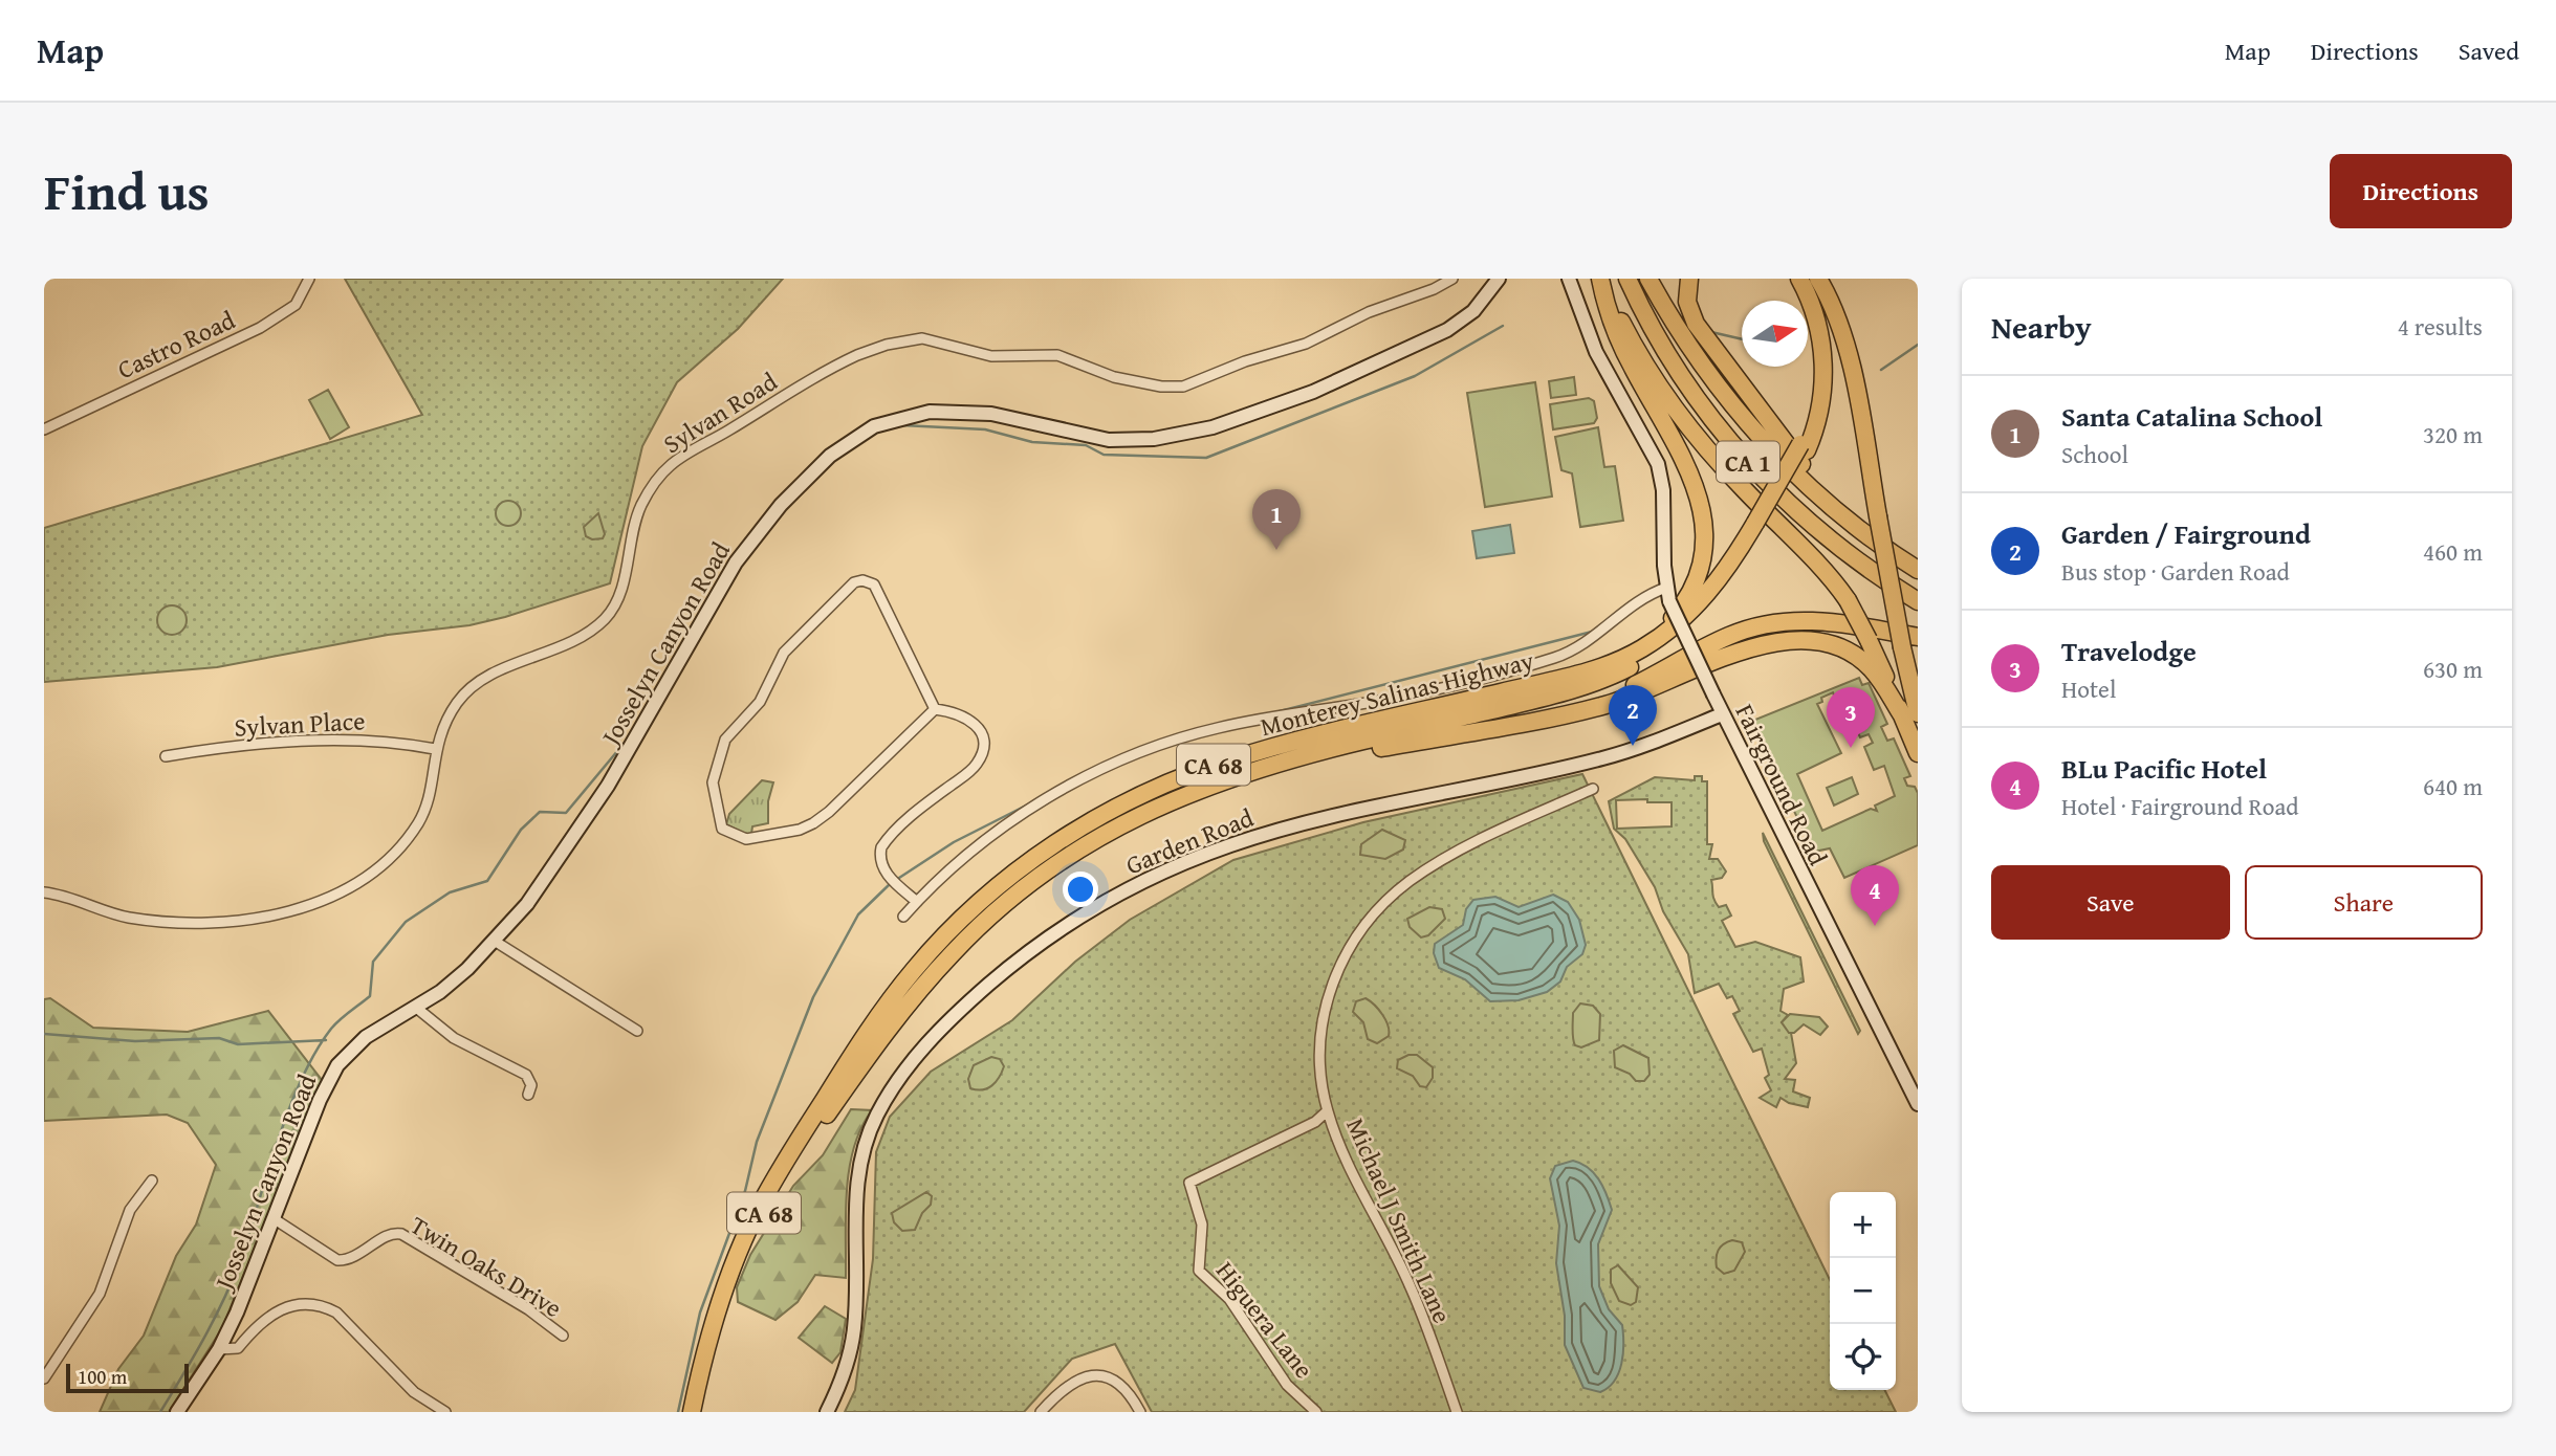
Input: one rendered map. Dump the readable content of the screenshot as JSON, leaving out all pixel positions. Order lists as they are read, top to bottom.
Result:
{
  "streets": {
    "highway": ["CA 1", "Monterey Salinas Highway", "CA 68"],
    "street": [
      "Castro Road",
      "Sylvan Road",
      "Josselyn Canyon Road",
      "Sylvan Place",
      "Fairground Road",
      "Garden Road",
      "Michael J Smith Lane",
      "Twin Oaks Drive",
      "Higuera Lane"
    ]
  },
  "crossings": [
    ["Sylvan Road", "Sylvan Place"],
    ["Josselyn Canyon Road", "Twin Oaks Drive"],
    ["Monterey Salinas Highway", "CA 68"],
    ["Fairground Road", "Garden Road"],
    ["Michael J Smith Lane", "Higuera Lane"]
  ],
  "scale_bar": "100 m",
  "north": "right",
  "page": {
    "header": "Map",
    "nav": ["Map", "Directions", "Saved"],
    "title": "Find us",
    "buttons": [
      "Directions",
      ["Save", "Share"]
    ],
    "heading": ["Nearby", "4 results"],
    "list": [
      {
        "mark": "1",
        "name": "Santa Catalina School",
        "note": "School",
        "value": "320 m"
      },
      {
        "mark": "2",
        "name": "Garden / Fairground",
        "note": "Bus stop · Garden Road",
        "value": "460 m"
      },
      {
        "mark": "3",
        "name": "Travelodge",
        "note": "Hotel",
        "value": "630 m"
      },
      {
        "mark": "4",
        "name": "BLu Pacific Hotel",
        "note": "Hotel · Fairground Road",
        "value": "640 m"
      }
    ],
    "pins": [
      "1",
      "2",
      "3",
      "4"
    ],
    "map_buttons": ["+", "−"],
    "scale": "100 m"
  }
}
